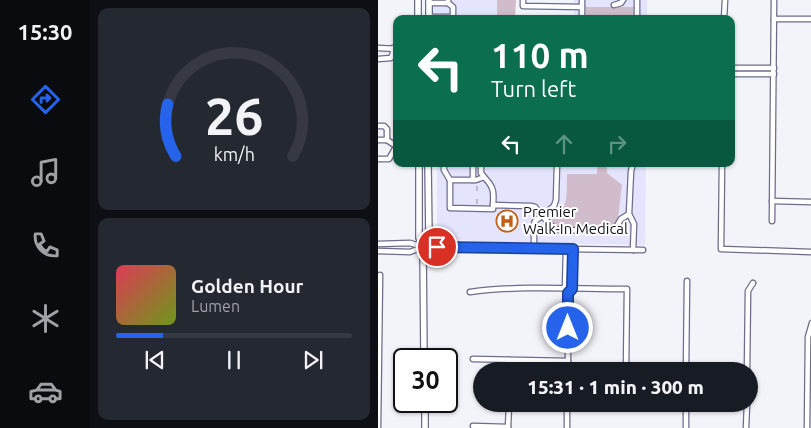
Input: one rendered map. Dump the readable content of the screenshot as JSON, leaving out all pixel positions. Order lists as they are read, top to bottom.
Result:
{
  "places": {
    "hospital": ["Premier Walk-In Medical"]
  },
  "page": {
    "tabs": "15:30",
    "turn": ["110 m", "Turn left"],
    "song": ["Golden Hour", "Lumen"],
    "limit": "30",
    "trip": "15:31 · 1 min · 300 m",
    "gauge": ["26", "km/h"]
  }
}
